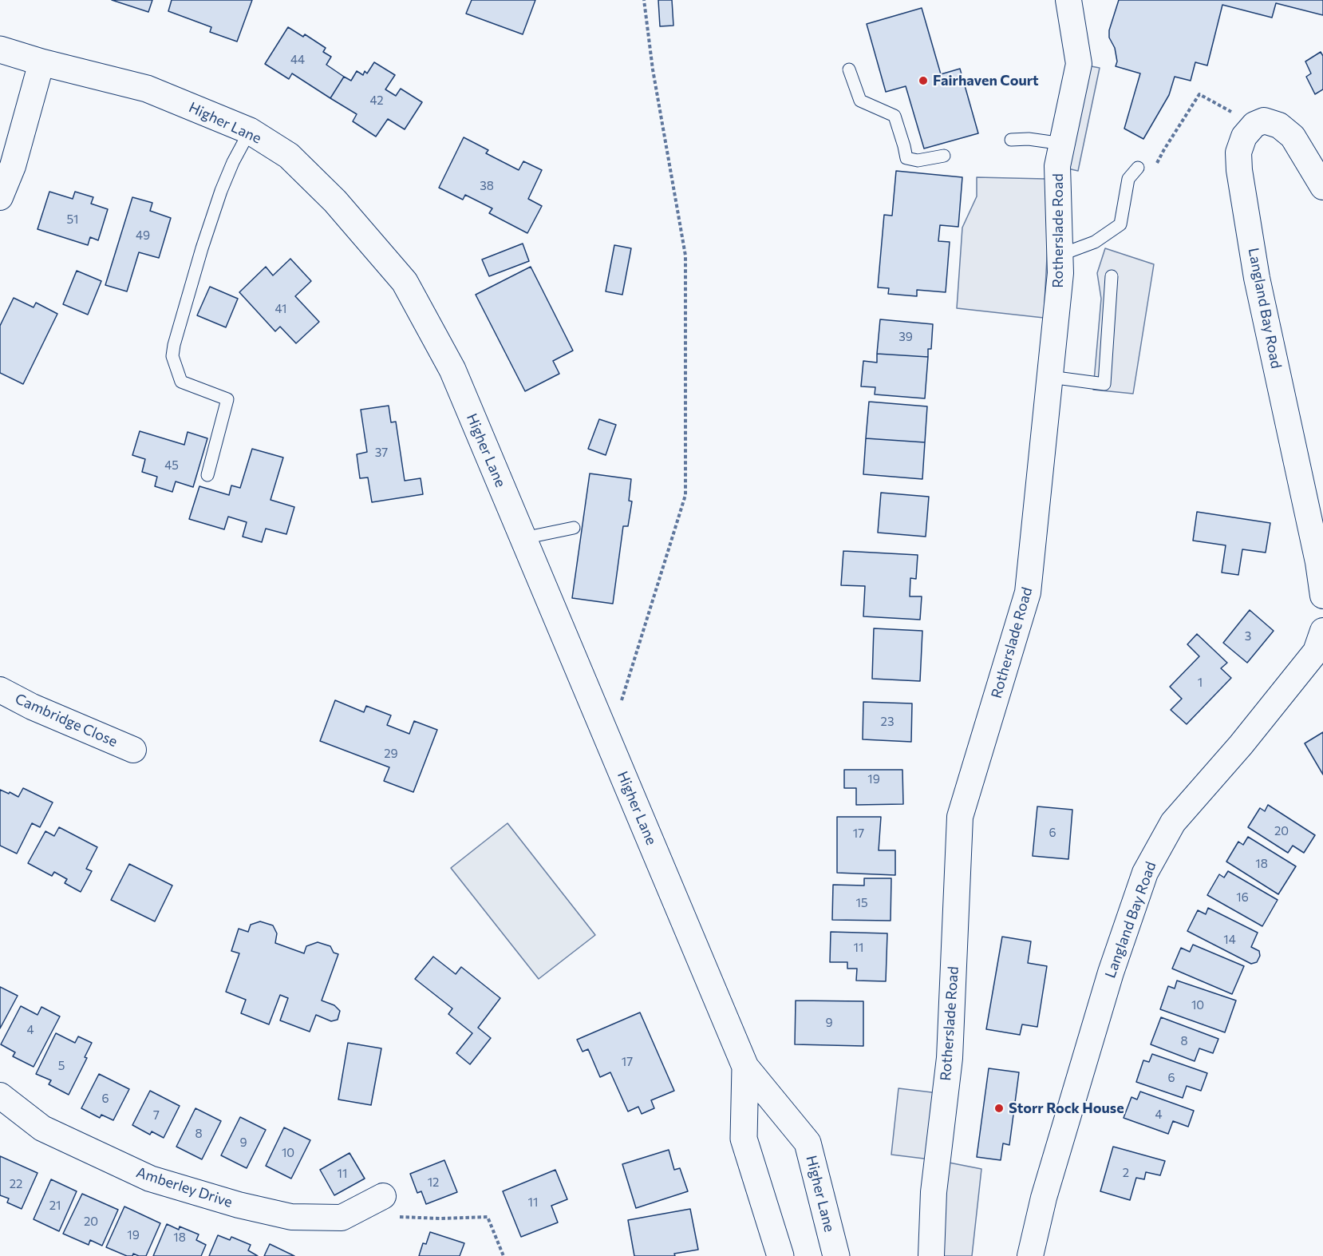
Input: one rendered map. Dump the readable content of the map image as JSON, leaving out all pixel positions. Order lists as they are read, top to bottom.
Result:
{
  "streets": {
    "street": [
      "Higher Lane",
      "Rotherslade Road",
      "Langland Bay Road",
      "Cambridge Close",
      "Amberley Drive"
    ]
  },
  "places": ["Fairhaven Court", "Storr Rock House"],
  "house_numbers": [
    "44",
    "42",
    "38",
    "51",
    "49",
    "41",
    "39",
    "37",
    "45",
    "3",
    "1",
    "23",
    "29",
    "19",
    "20",
    "6",
    "17",
    "18",
    "16",
    "15",
    "14",
    "11",
    "10",
    "9",
    "4",
    "8",
    "17",
    "5",
    "6",
    "6",
    "4",
    "7",
    "8",
    "9",
    "10",
    "2",
    "11",
    "12",
    "22",
    "11",
    "21",
    "20",
    "19",
    "18"
  ]
}
